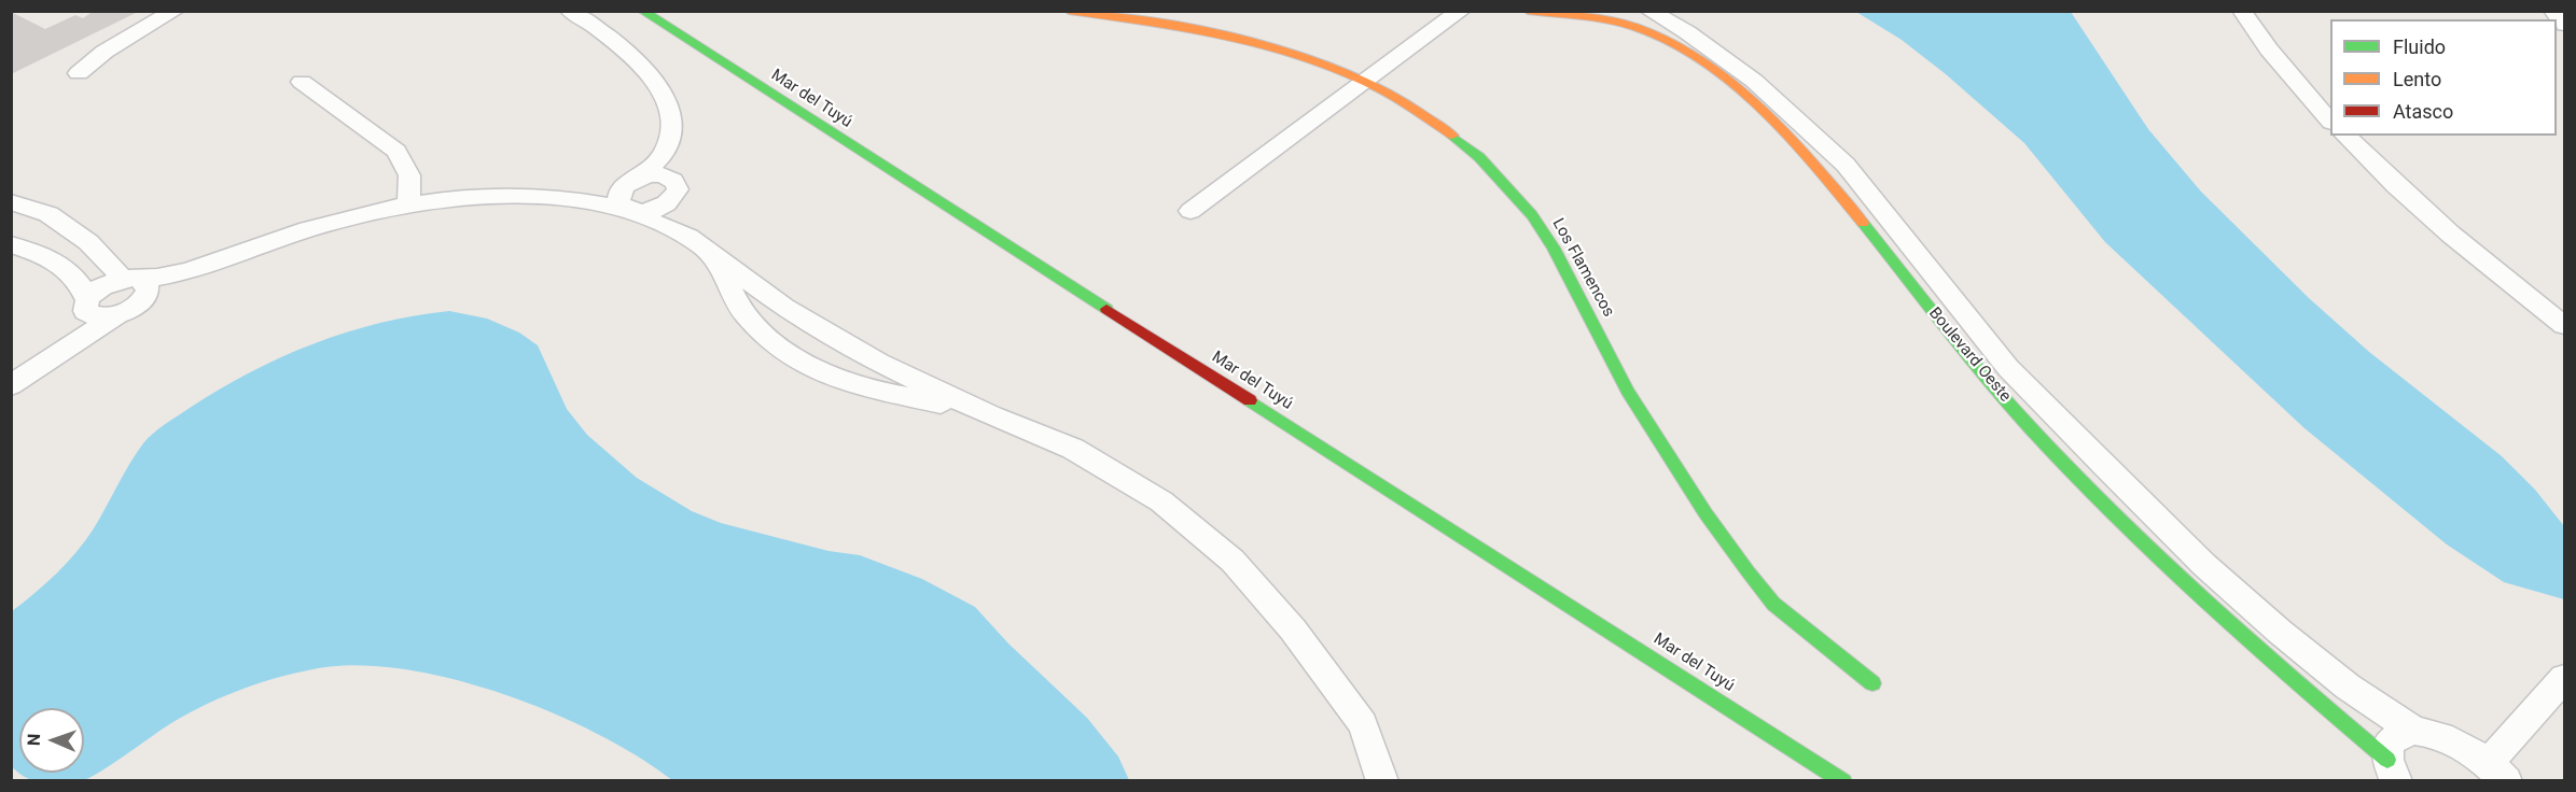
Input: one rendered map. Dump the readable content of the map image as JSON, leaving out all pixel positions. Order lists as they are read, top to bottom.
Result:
{
  "streets": {
    "street": ["Mar del Tuyú", "Los Flamencos", "Boulevard Oeste"]
  },
  "legend": ["Fluido", "Lento", "Atasco"],
  "north": "left"
}
